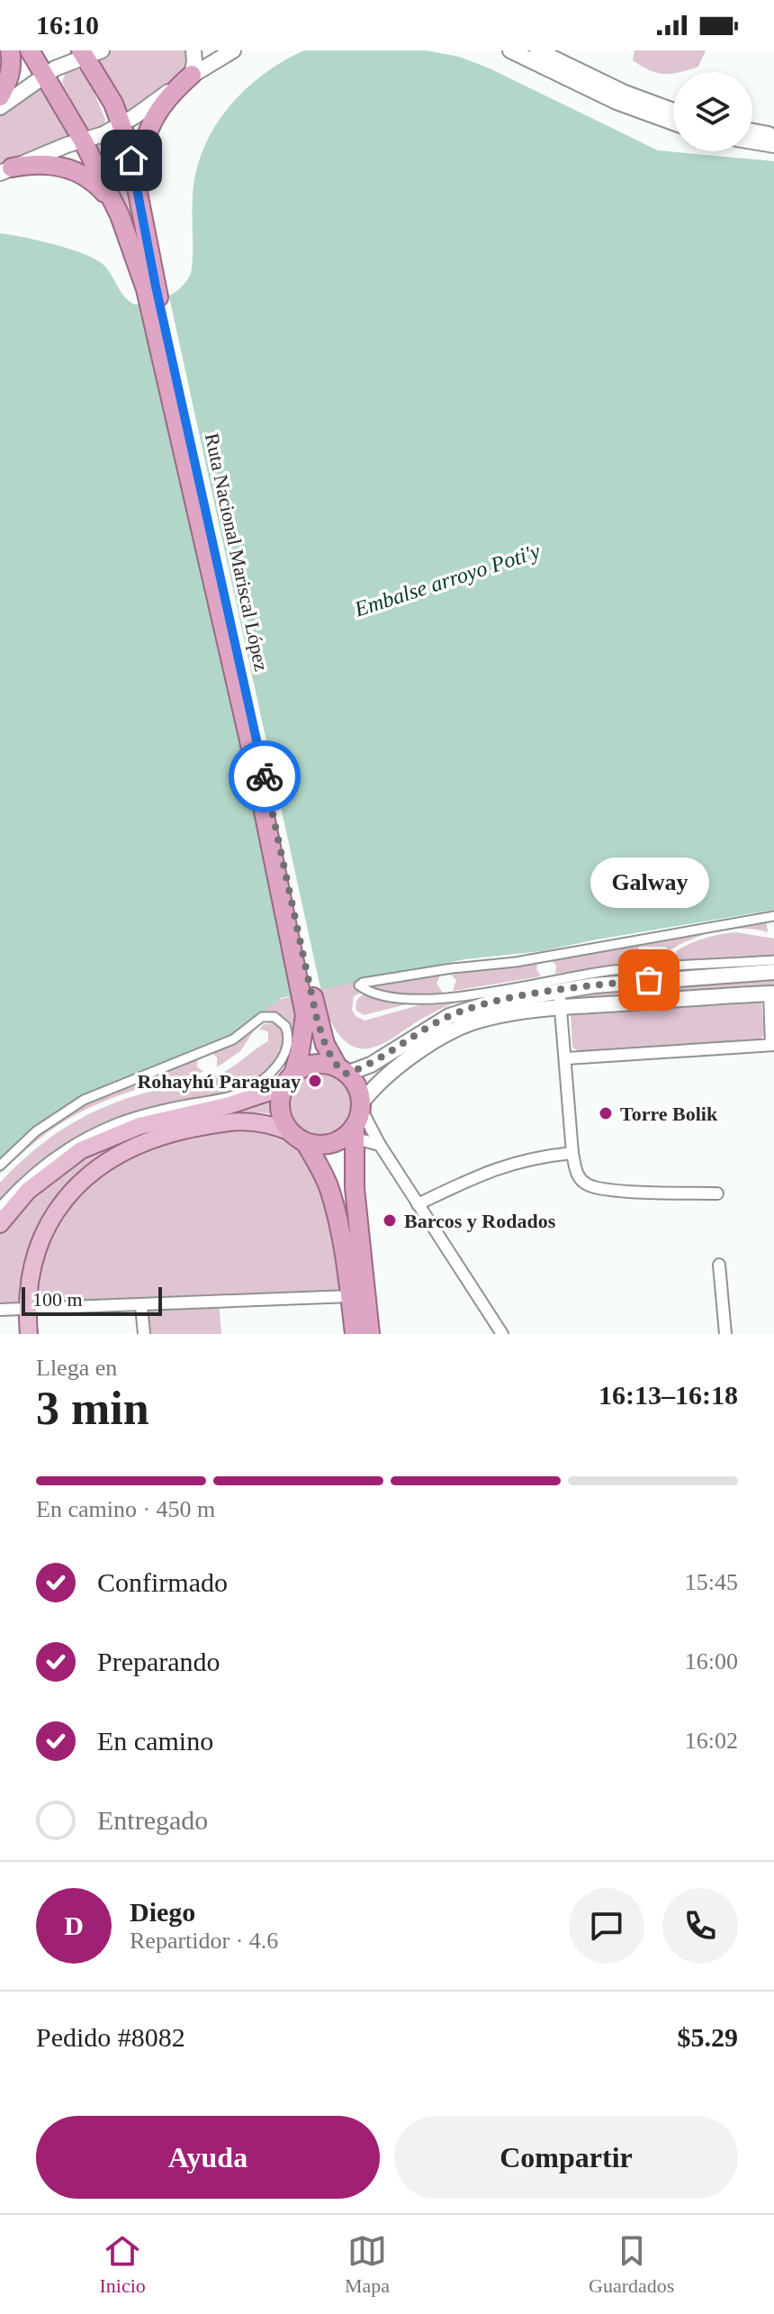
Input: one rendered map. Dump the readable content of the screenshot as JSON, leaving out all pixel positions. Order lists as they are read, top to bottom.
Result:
{
  "streets": {
    "highway": ["Ruta Nacional Mariscal López"]
  },
  "water": ["Embalse arroyo Poti'y"],
  "places": [
    "Galway",
    "Rohayhú Paraguay",
    "Torre Bolik",
    "Barcos y Rodados"
  ],
  "scale_bar": "100 m",
  "page": {
    "status": "16:10",
    "bubble": "Galway",
    "scale": "100 m",
    "heading": ["3 min", "Llega en", "16:13–16:18"],
    "panel": [
      "Diego",
      "Repartidor · 4.6",
      "Pedido #8082",
      "$5.29"
    ],
    "bar": "En camino · 450 m",
    "list": [
      ["Confirmado", "15:45"],
      ["Preparando", "16:00"],
      ["En camino", "16:02"],
      "Entregado"
    ],
    "round": "D",
    "buttons": ["Ayuda", "Compartir"],
    "tabs": ["Inicio", "Mapa", "Guardados"]
  }
}
